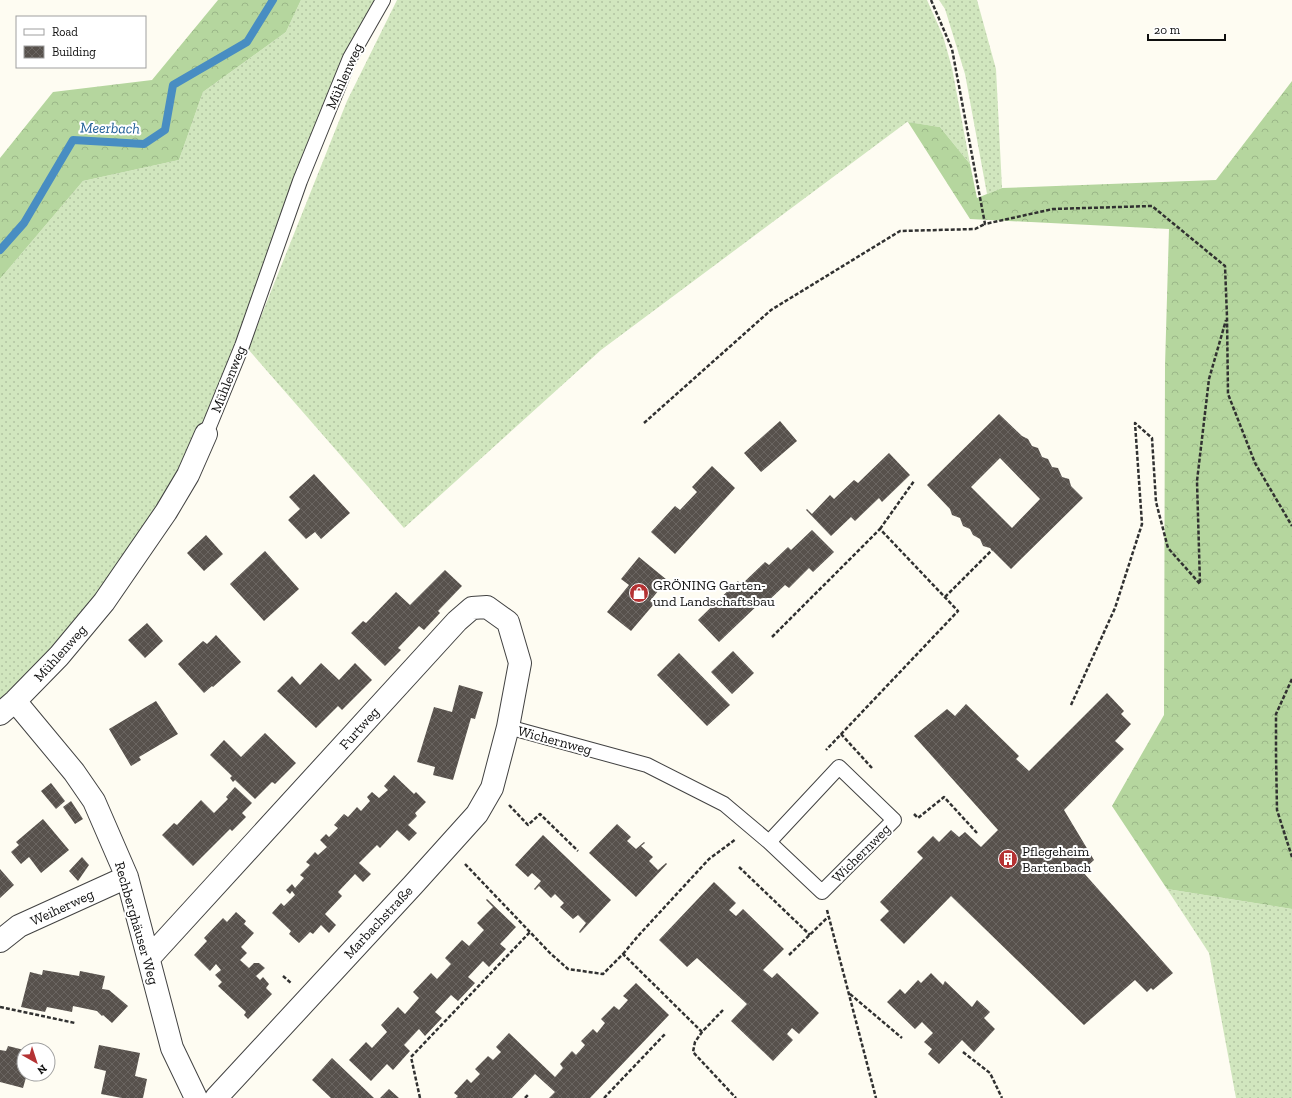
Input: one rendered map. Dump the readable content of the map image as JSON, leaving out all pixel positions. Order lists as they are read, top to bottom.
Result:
{
  "streets": {
    "street": [
      "Mühlenweg",
      "Furtweg",
      "Weiherweg",
      "Marbachstraße",
      "Rechberghäuser Weg"
    ],
    "lane": ["Wichernweg"]
  },
  "crossings": [
    ["Mühlenweg", "Rechberghäuser Weg"],
    ["Furtweg", "Wichernweg"],
    ["Furtweg", "Marbachstraße"],
    ["Furtweg", "Rechberghäuser Weg"],
    ["Wichernweg", "Marbachstraße"],
    ["Weiherweg", "Rechberghäuser Weg"]
  ],
  "water": ["Meerbach"],
  "places": {
    "shop": ["GRÖNING Garten- und Landschaftsbau"],
    "building": ["Pflegeheim Bartenbach"]
  },
  "legend": ["Road", "Building"],
  "scale_bar": "20 m",
  "north": "bottom right"
}
